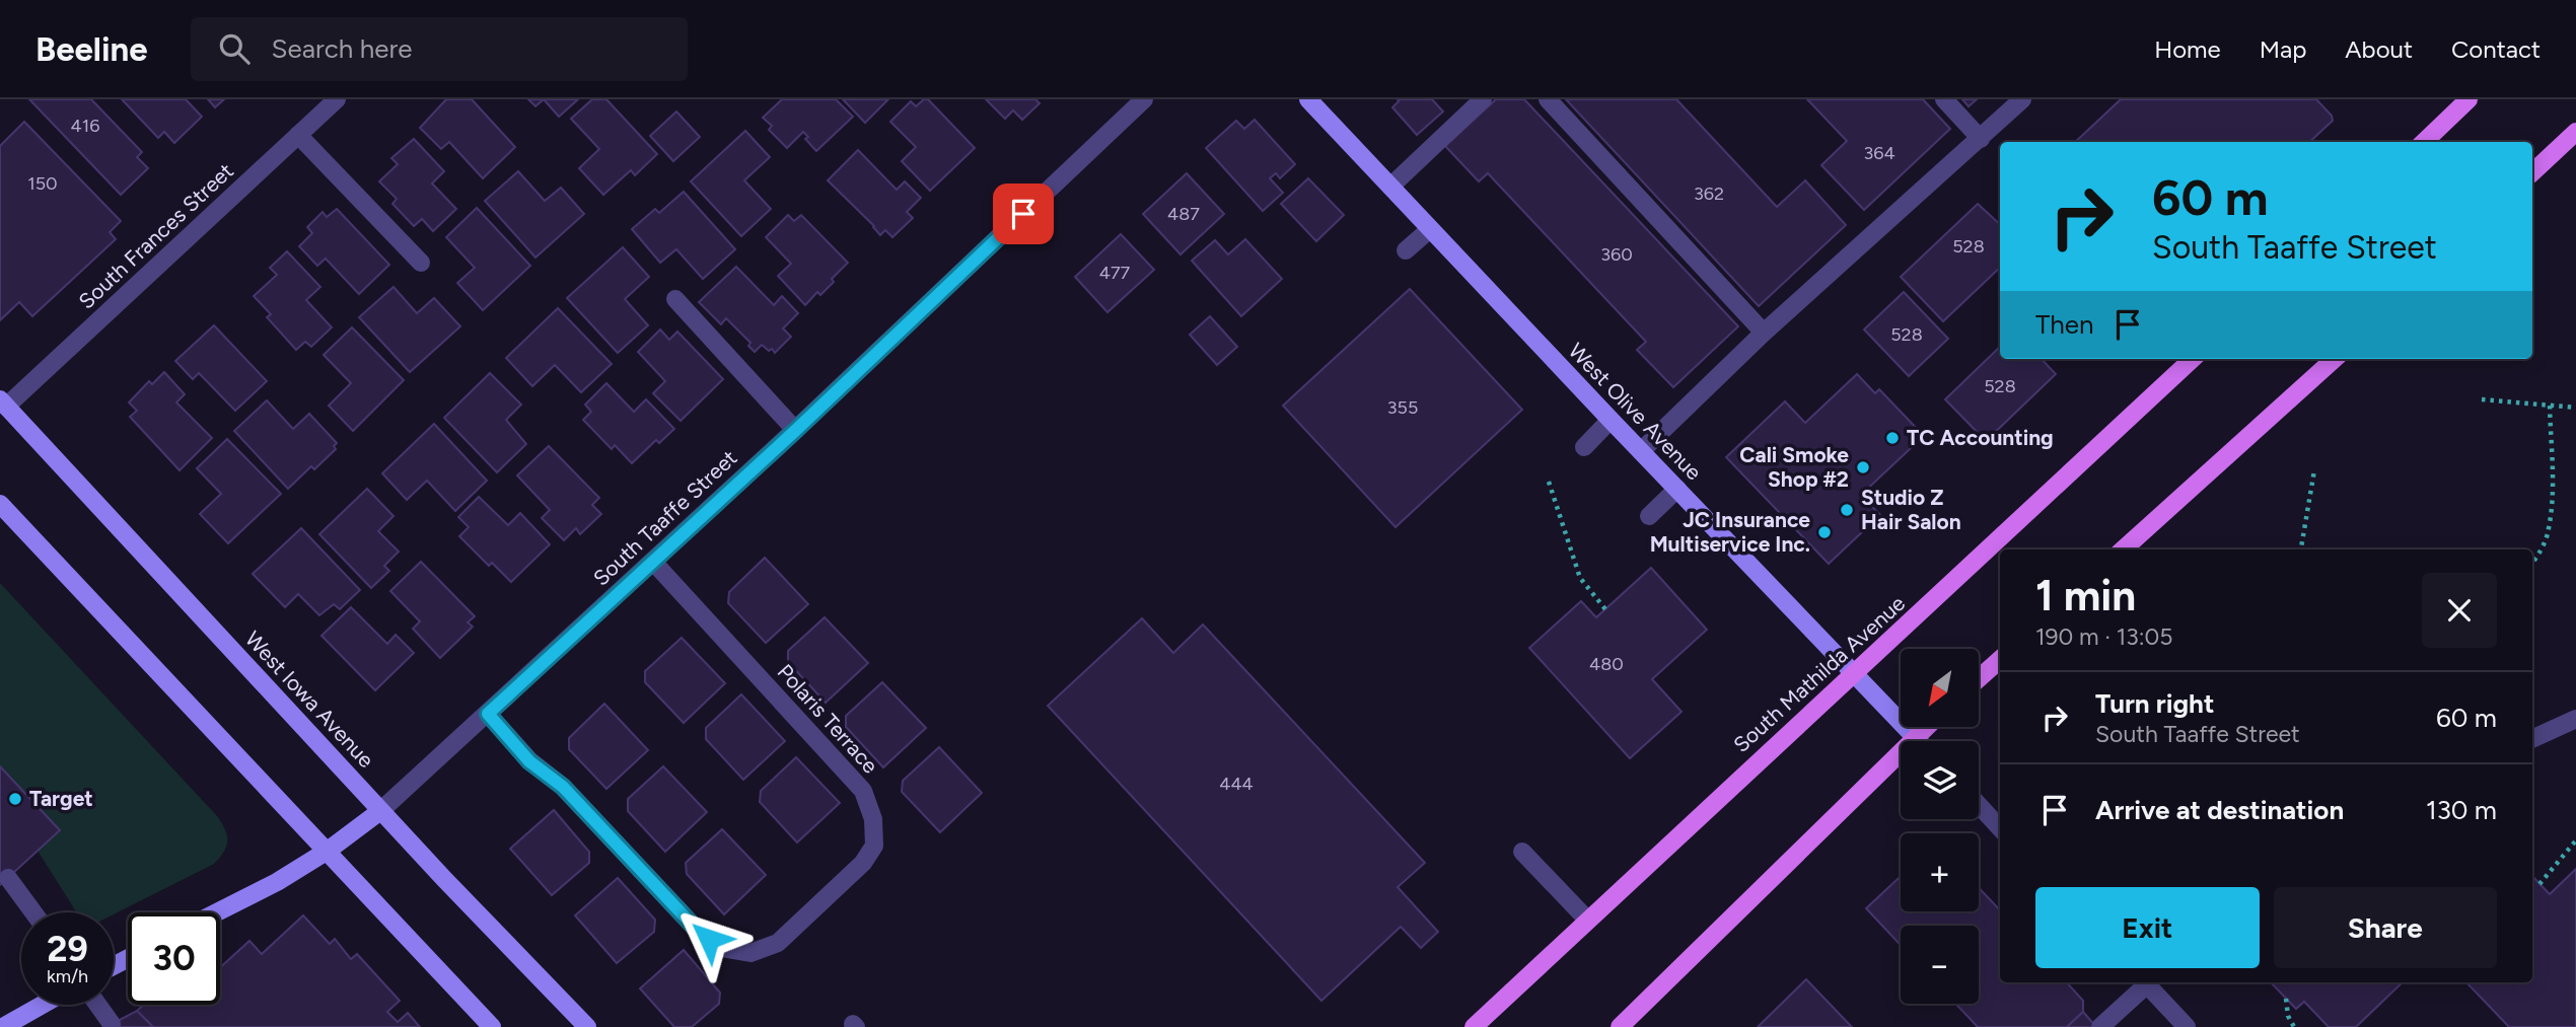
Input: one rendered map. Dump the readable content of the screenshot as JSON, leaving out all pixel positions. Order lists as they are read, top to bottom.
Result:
{
  "streets": {
    "main road": ["South Mathilda Avenue"],
    "street": [
      "South Frances Street",
      "West Olive Avenue",
      "South Taaffe Street",
      "West Iowa Avenue",
      "Polaris Terrace"
    ]
  },
  "crossings": [
    ["South Frances Street", "West Iowa Avenue"],
    ["West Olive Avenue", "South Mathilda Avenue"],
    ["South Taaffe Street", "West Iowa Avenue"],
    ["South Taaffe Street", "Polaris Terrace"]
  ],
  "places": [
    "TC Accounting",
    "Cali Smoke Shop #2",
    "Studio Z Hair Salon",
    "JC Insurance Multiservice Inc.",
    "Target"
  ],
  "house_numbers": [
    "416",
    "364",
    "150",
    "362",
    "487",
    "528",
    "360",
    "477",
    "528",
    "528",
    "355",
    "480",
    "444"
  ],
  "north": "bottom left",
  "page": {
    "header": "Beeline",
    "search": "Search here",
    "nav": [
      "Home",
      "Map",
      "About",
      "Contact"
    ],
    "turn": ["60 m", "South Taaffe Street"],
    "then": "Then",
    "heading": ["1 min", "190 m · 13:05"],
    "map_buttons": ["+", "−"],
    "list": [
      {
        "name": "Turn right",
        "note": "South Taaffe Street",
        "value": "60 m"
      },
      {
        "name": "Arrive at destination",
        "value": "130 m"
      }
    ],
    "buttons": ["Exit", "Share"],
    "speed": "29 km/h",
    "limit": "30"
  }
}
